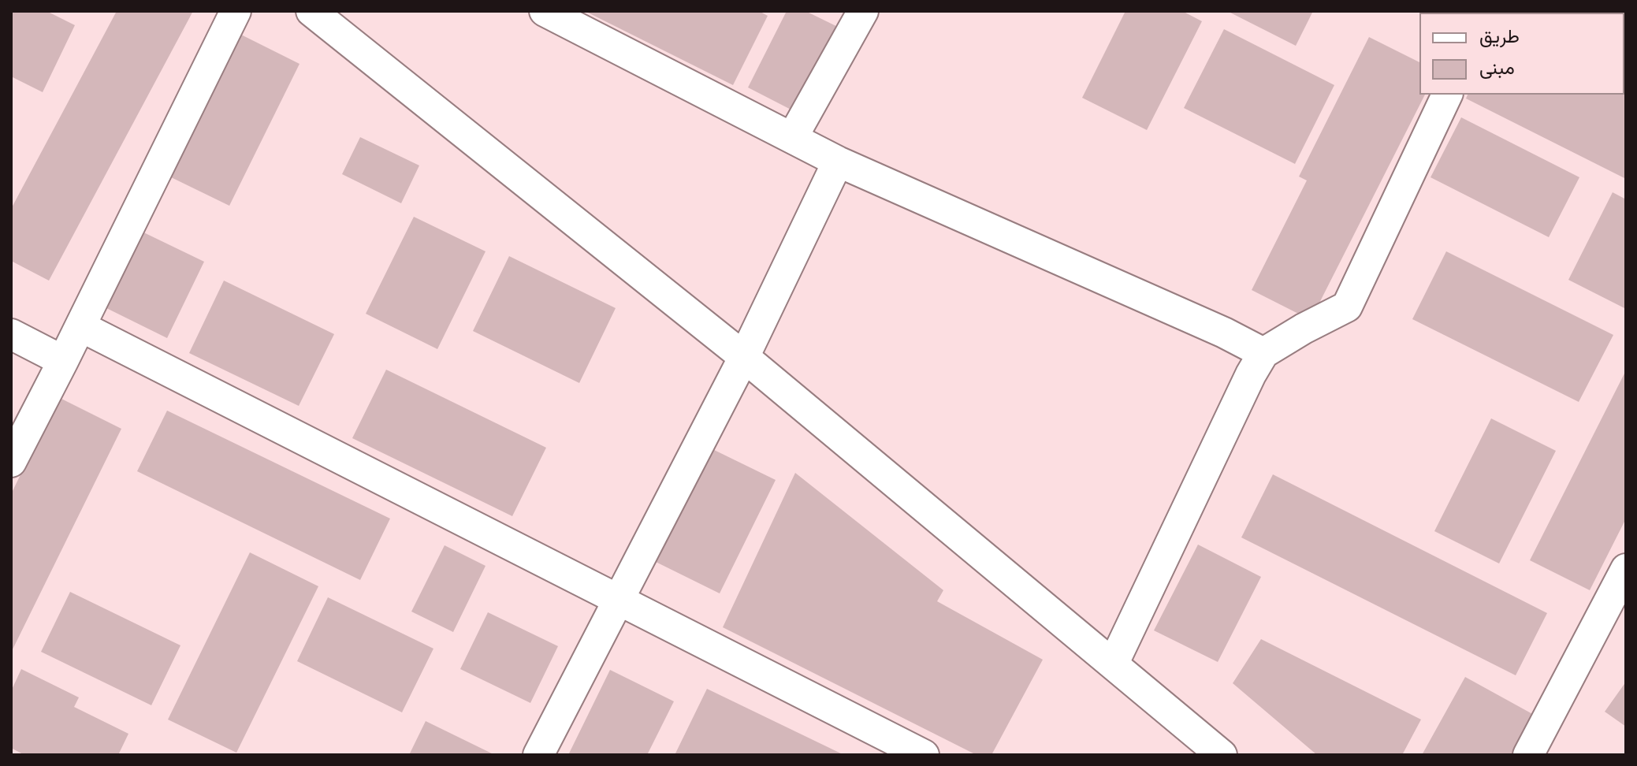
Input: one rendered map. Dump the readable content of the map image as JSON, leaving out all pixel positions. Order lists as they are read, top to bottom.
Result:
{
  "legend": ["طريق", "مبنى"]
}
